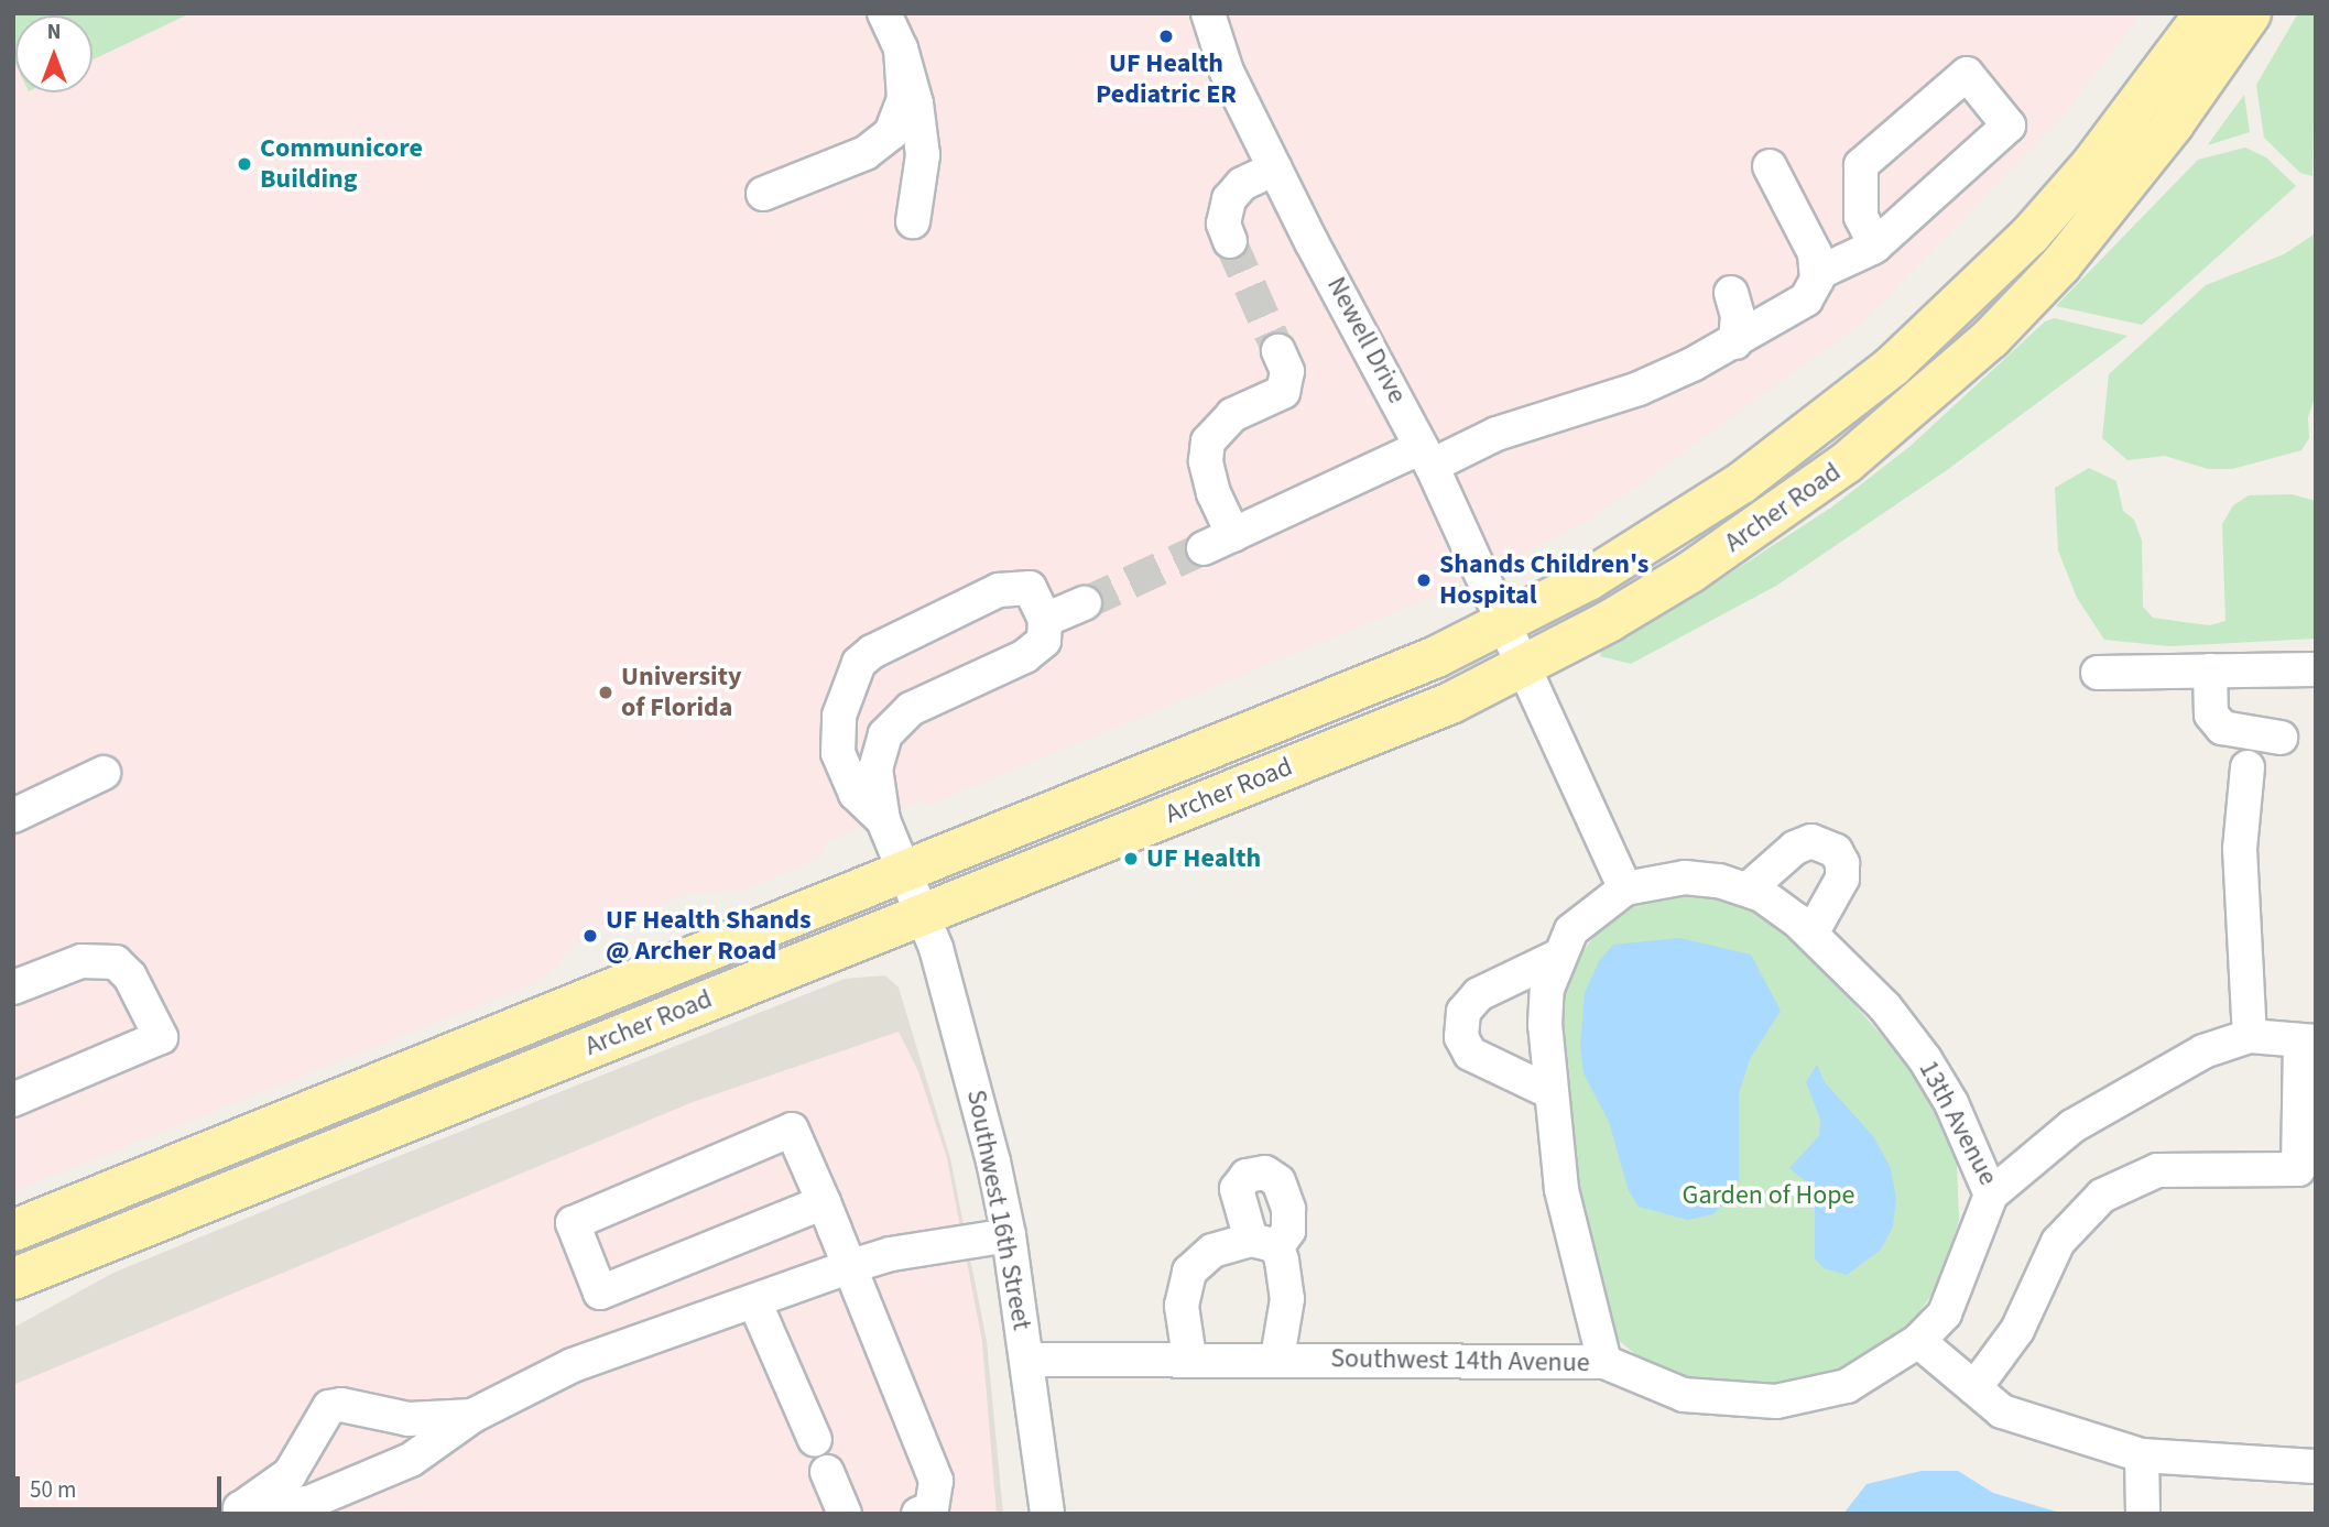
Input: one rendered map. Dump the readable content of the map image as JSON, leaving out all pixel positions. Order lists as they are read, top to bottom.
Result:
{
  "streets": {
    "main road": ["Archer Road"],
    "street": [
      "Newell Drive",
      "13th Avenue",
      "Southwest 16th Street",
      "Southwest 14th Avenue"
    ]
  },
  "crossings": [
    ["Newell Drive", "Archer Road"],
    ["Newell Drive", "13th Avenue"],
    ["Archer Road", "Southwest 16th Street"],
    ["13th Avenue", "Southwest 14th Avenue"],
    ["Southwest 16th Street", "Southwest 14th Avenue"]
  ],
  "parks": ["Garden of Hope"],
  "places": [
    "UF Health Pediatric ER",
    "Communicore Building",
    "Shands Children's Hospital",
    "University of Florida",
    "UF Health",
    "UF Health Shands @ Archer Road"
  ],
  "scale_bar": "50 m",
  "north": "top"
}
